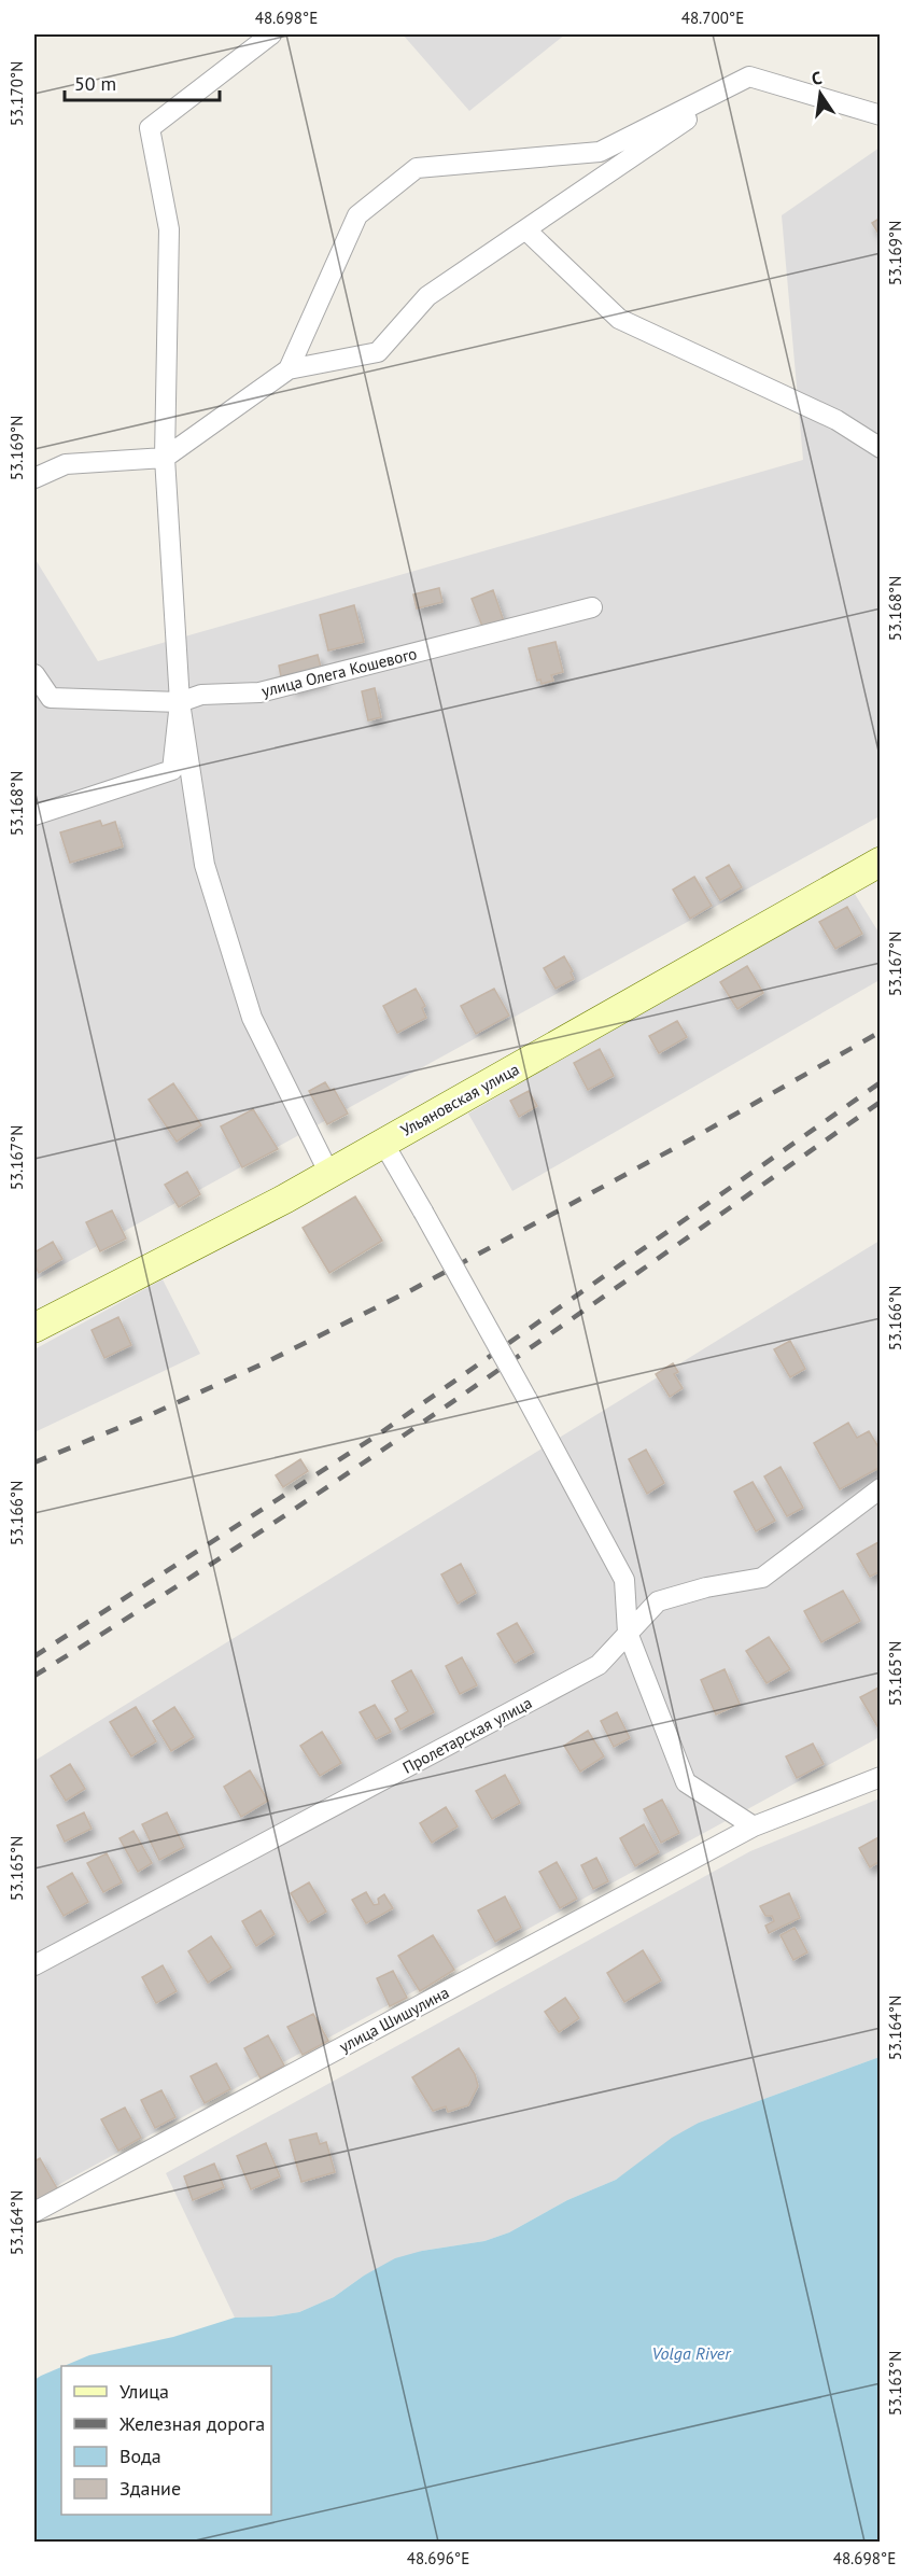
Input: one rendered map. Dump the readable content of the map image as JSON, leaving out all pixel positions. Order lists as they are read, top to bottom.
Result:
{
  "streets": {
    "main road": ["Ульяновская улица"],
    "street": ["улица Олега Кошевого", "Пролетарская улица", "улица Шишулина"]
  },
  "water": ["Volga River"],
  "legend": [
    "Улица",
    "Железная дорога",
    "Вода",
    "Здание"
  ],
  "scale_bar": "50 m",
  "north": "top",
  "coordinates": [
    "48.698°E",
    "48.700°E",
    "53.170°N",
    "53.169°N",
    "53.168°N",
    "53.167°N",
    "53.166°N",
    "53.165°N",
    "53.164°N",
    "53.163°N",
    "48.696°E"
  ]
}
